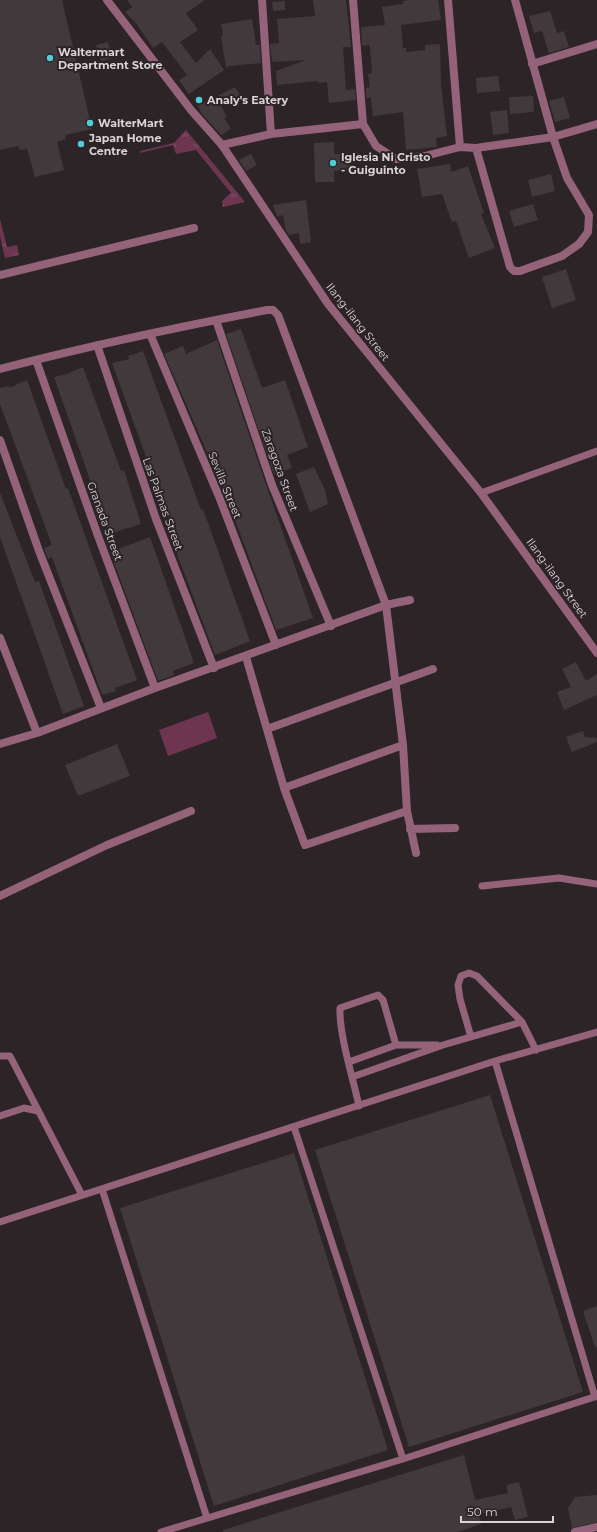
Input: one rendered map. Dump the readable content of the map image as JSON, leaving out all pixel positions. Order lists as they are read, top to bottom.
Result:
{
  "streets": {
    "street": [
      "Ilang-ilang Street",
      "Zaragoza Street",
      "Sevilla Street",
      "Las Palmas Street",
      "Granada Street"
    ]
  },
  "places": [
    "Waltermart Department Store",
    "Analy's Eatery",
    "WalterMart",
    "Japan Home Centre",
    "Iglesia Ni Cristo - Guiguinto"
  ],
  "scale_bar": "50 m"
}
